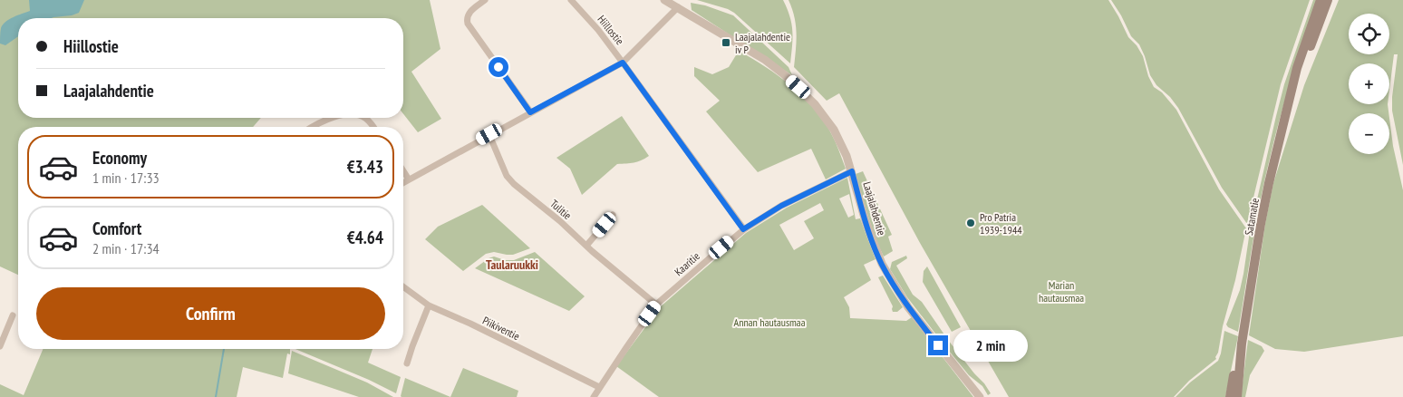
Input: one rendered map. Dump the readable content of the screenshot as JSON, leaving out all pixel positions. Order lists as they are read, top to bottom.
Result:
{
  "streets": {
    "main road": ["Satamatie"],
    "street": [
      "Hiillostie",
      "Laajalahdentie",
      "Tulitie",
      "Kaaritie",
      "Piikiventie"
    ]
  },
  "crossings": [
    ["Hiillostie", "Kaaritie"],
    ["Laajalahdentie", "Kaaritie"],
    ["Tulitie", "Kaaritie"],
    ["Kaaritie", "Piikiventie"]
  ],
  "districts": ["Taularuukki"],
  "parks": ["Marian hautausmaa", "Annan hautausmaa"],
  "places": {
    "transit": ["Laajalahdentie iv P"],
    "other": ["Pro Patria 1939-1944"]
  },
  "page": {
    "map_buttons": ["+", "−"],
    "banner": ["Hiillostie", "Laajalahdentie"],
    "list": [
      {
        "name": "Economy",
        "note": "1 min · 17:33",
        "value": "€3.43"
      },
      {
        "name": "Comfort",
        "note": "2 min · 17:34",
        "value": "€4.64"
      }
    ],
    "buttons": "Confirm",
    "bubble": "2 min"
  }
}
